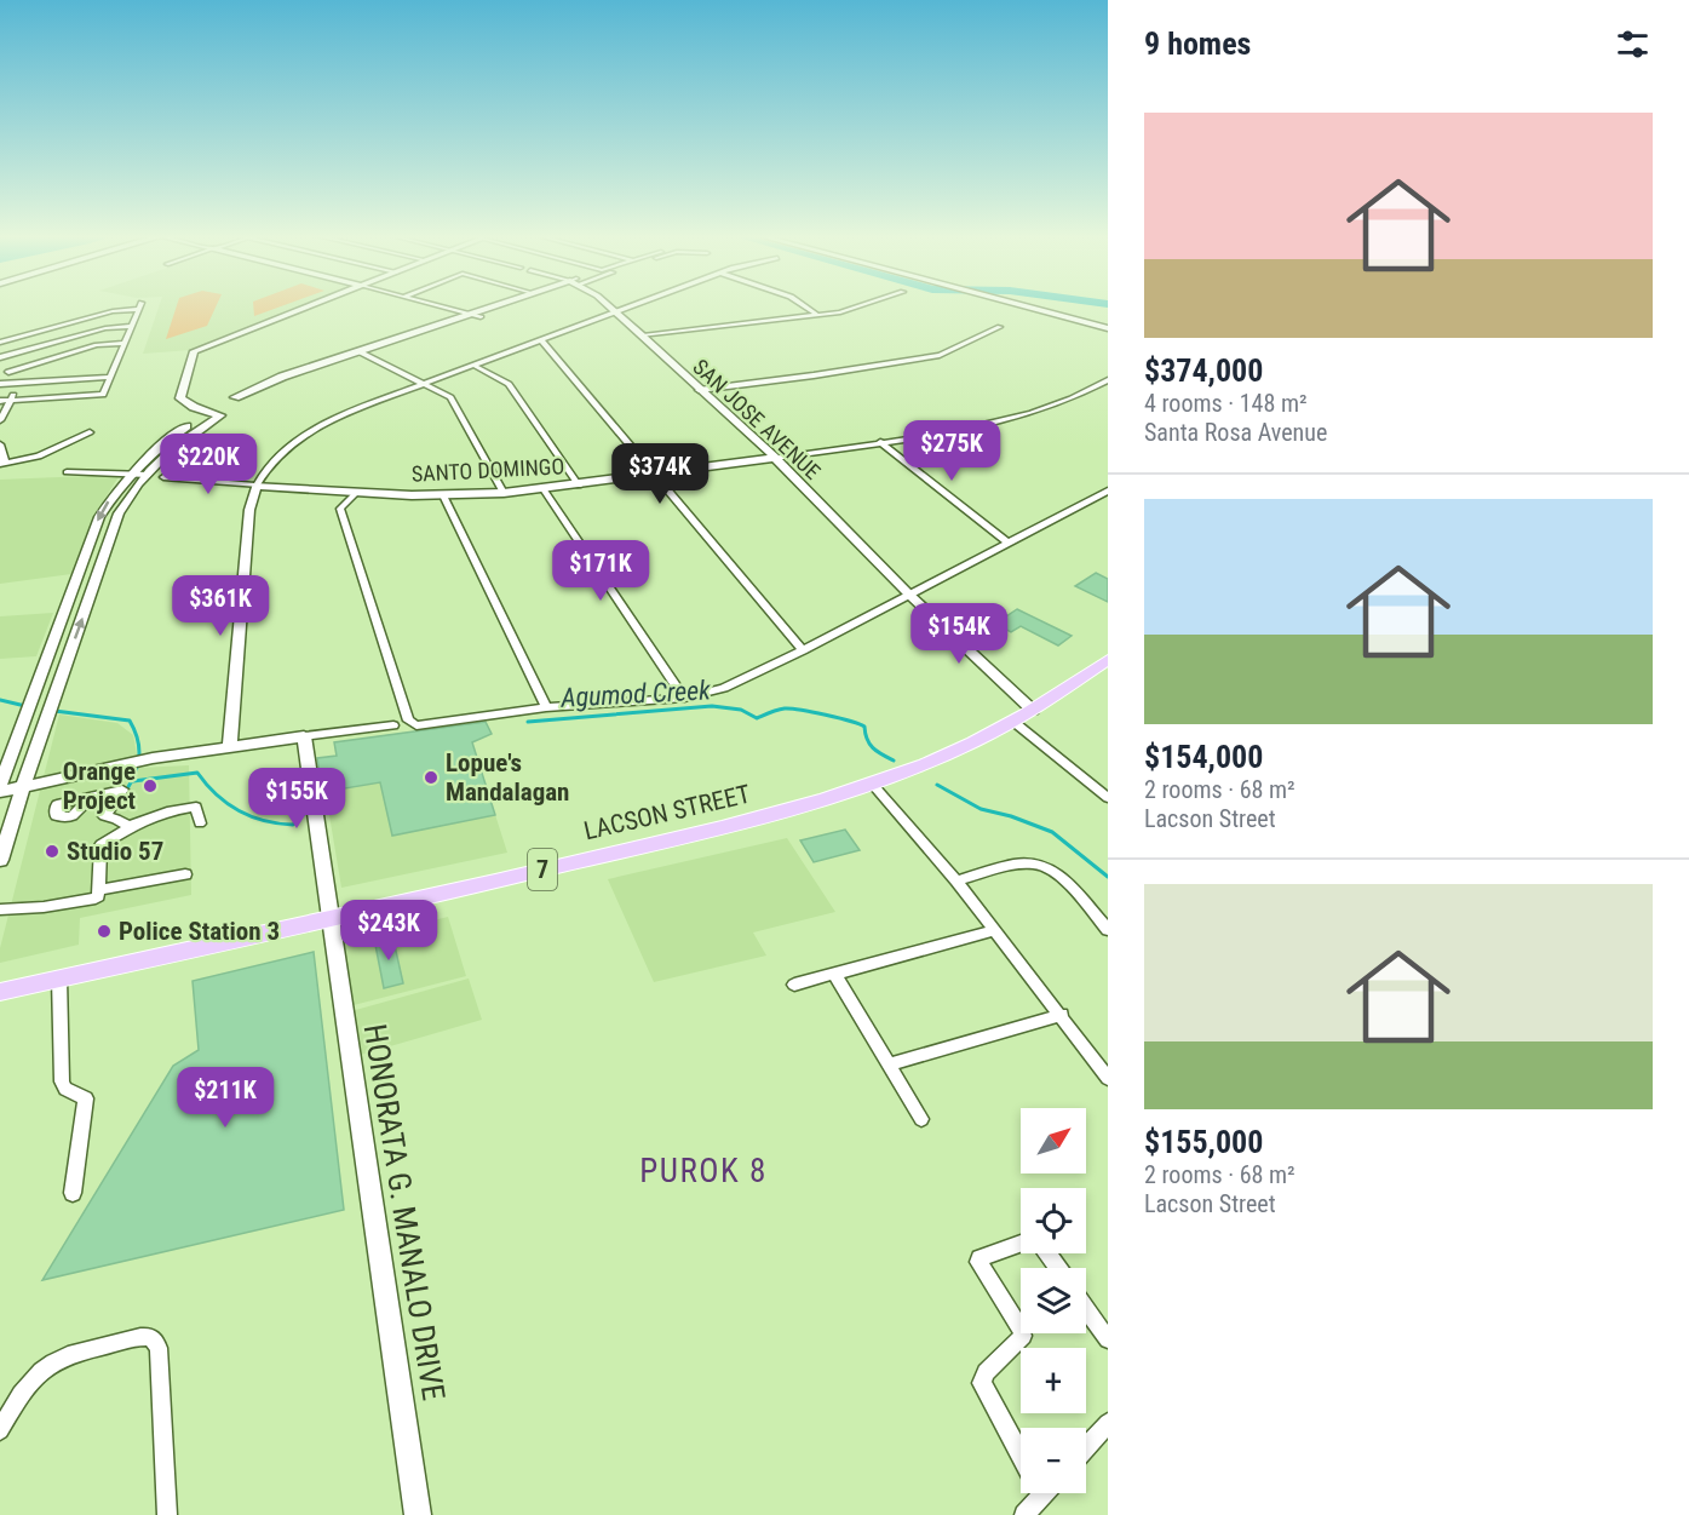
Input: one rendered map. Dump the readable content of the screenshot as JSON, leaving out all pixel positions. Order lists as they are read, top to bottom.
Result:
{
  "streets": {
    "main road": ["LACSON STREET", "7"],
    "street": ["SAN JOSE AVENUE", "SANTO DOMINGO", "HONORATA G. MANALO DRIVE"]
  },
  "crossings": [
    ["SAN JOSE AVENUE", "SANTO DOMINGO"],
    ["SAN JOSE AVENUE", "LACSON STREET"],
    ["LACSON STREET", "HONORATA G. MANALO DRIVE"]
  ],
  "districts": ["PUROK 8"],
  "water": ["Agumod Creek"],
  "places": [
    "Lopue's Mandalagan",
    "Orange Project",
    "Studio 57",
    "Police Station 3"
  ],
  "north": "top right",
  "page": {
    "heading": "9 homes",
    "list": [
      {
        "name": "$374,000",
        "note": "4 rooms · 148 m² · Santa Rosa Avenue"
      },
      {
        "name": "$154,000",
        "note": "2 rooms · 68 m² · Lacson Street"
      },
      {
        "name": "$155,000",
        "note": "2 rooms · 68 m² · Lacson Street"
      }
    ],
    "price": [
      "$275K",
      "$220K",
      "$374K",
      "$171K",
      "$361K",
      "$154K",
      "$155K",
      "$243K",
      "$211K"
    ],
    "map_buttons": ["+", "−"]
  }
}
